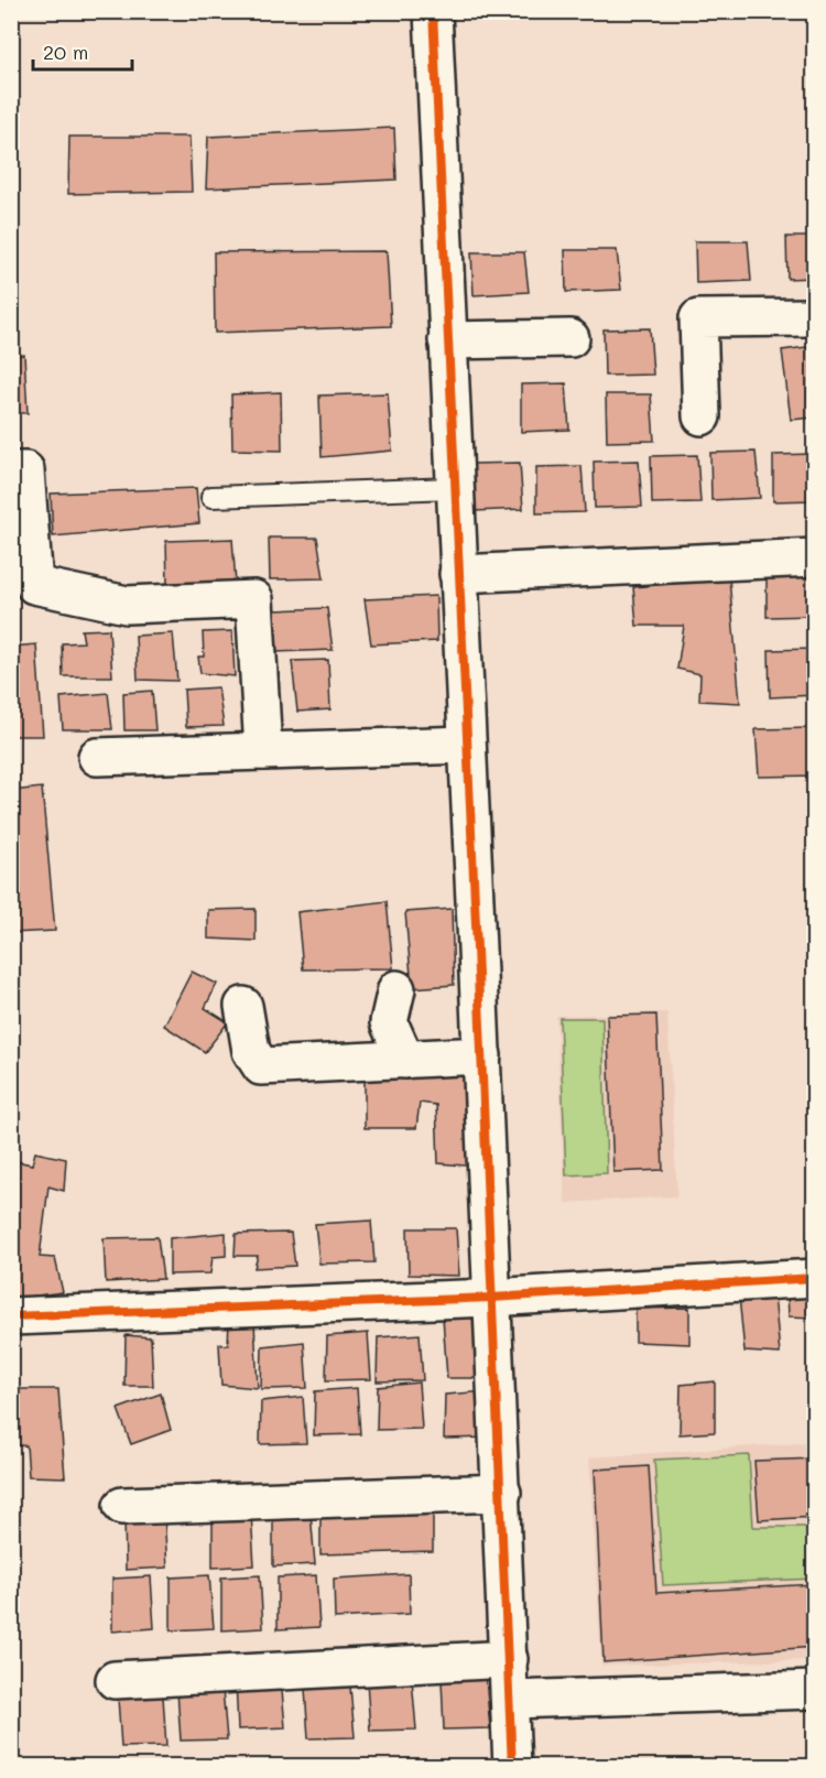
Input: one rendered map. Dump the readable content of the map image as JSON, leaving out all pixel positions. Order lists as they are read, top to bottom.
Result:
{
  "scale_bar": "20 m"
}
